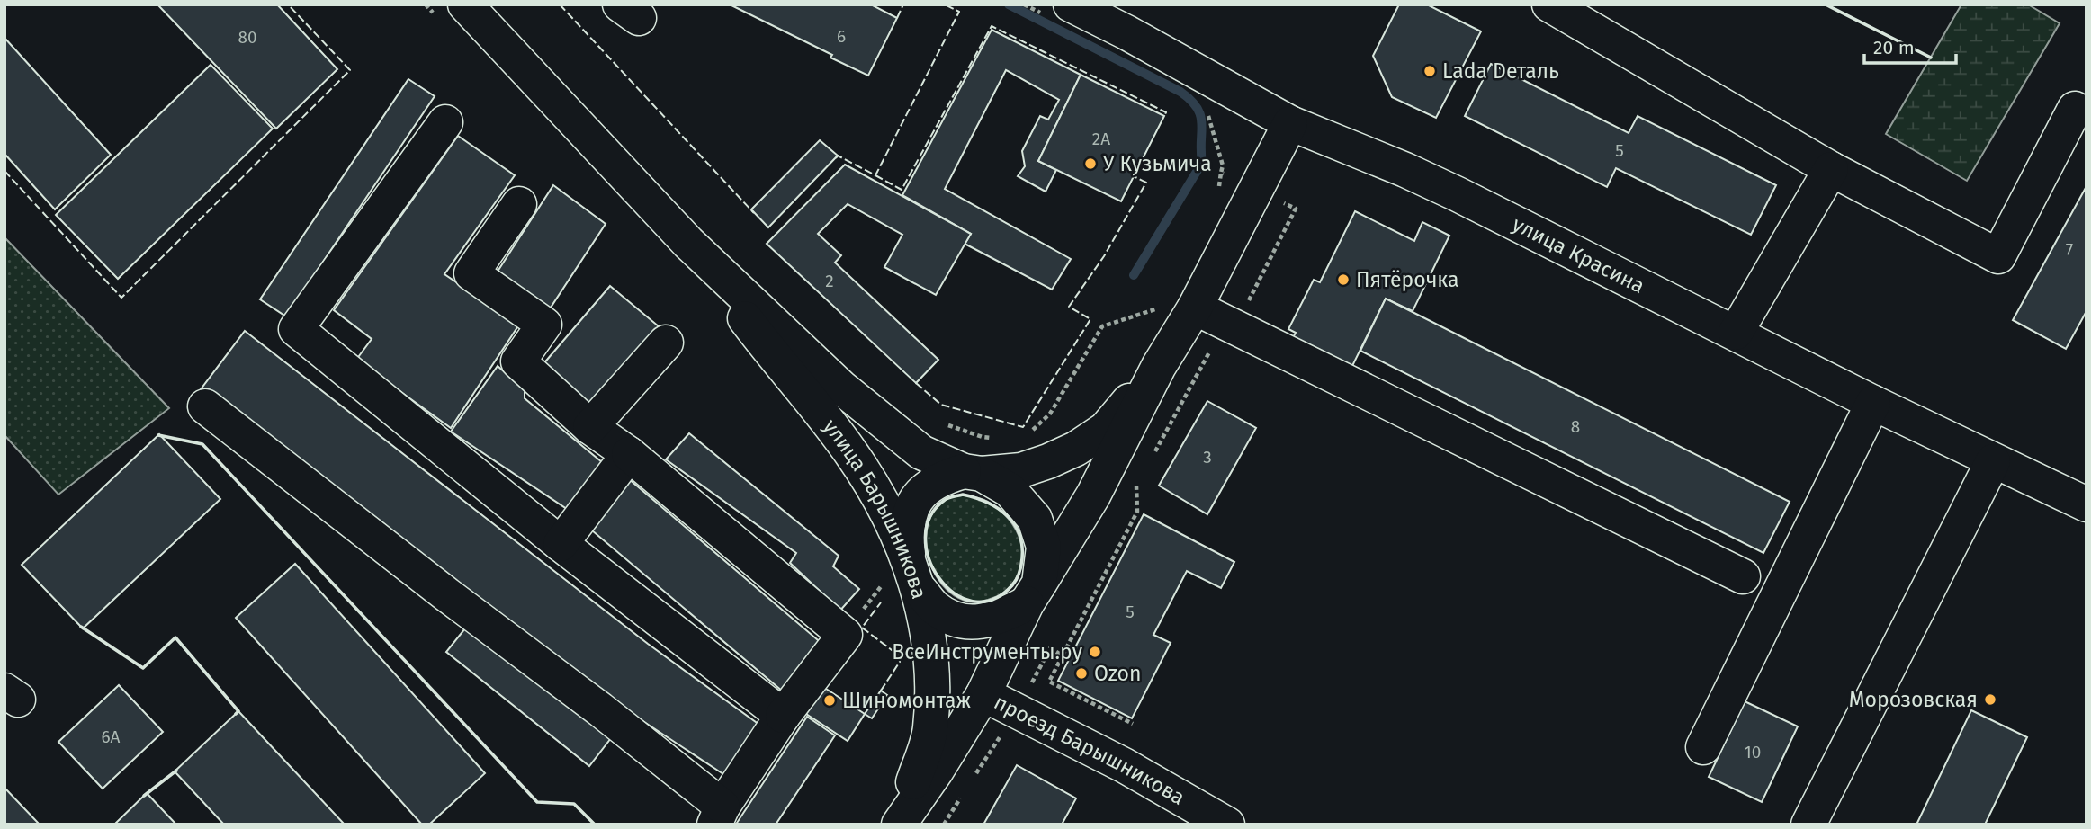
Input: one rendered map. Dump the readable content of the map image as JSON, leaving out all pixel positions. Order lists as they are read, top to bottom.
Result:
{
  "streets": {
    "street": ["улица Красина", "улица Барышникова", "проезд Барышникова"]
  },
  "crossings": [
    ["улица Барышникова", "проезд Барышникова"]
  ],
  "places": [
    "Lada Dеталь",
    "У Кузьмича",
    "Пятёрочка",
    "ВсеИнструменты.ру",
    "Ozon",
    "Морозовская",
    "Шиномонтаж"
  ],
  "house_numbers": [
    "6",
    "80",
    "2А",
    "5",
    "7",
    "2",
    "8",
    "3",
    "5",
    "6А",
    "10"
  ],
  "scale_bar": "20 m"
}
